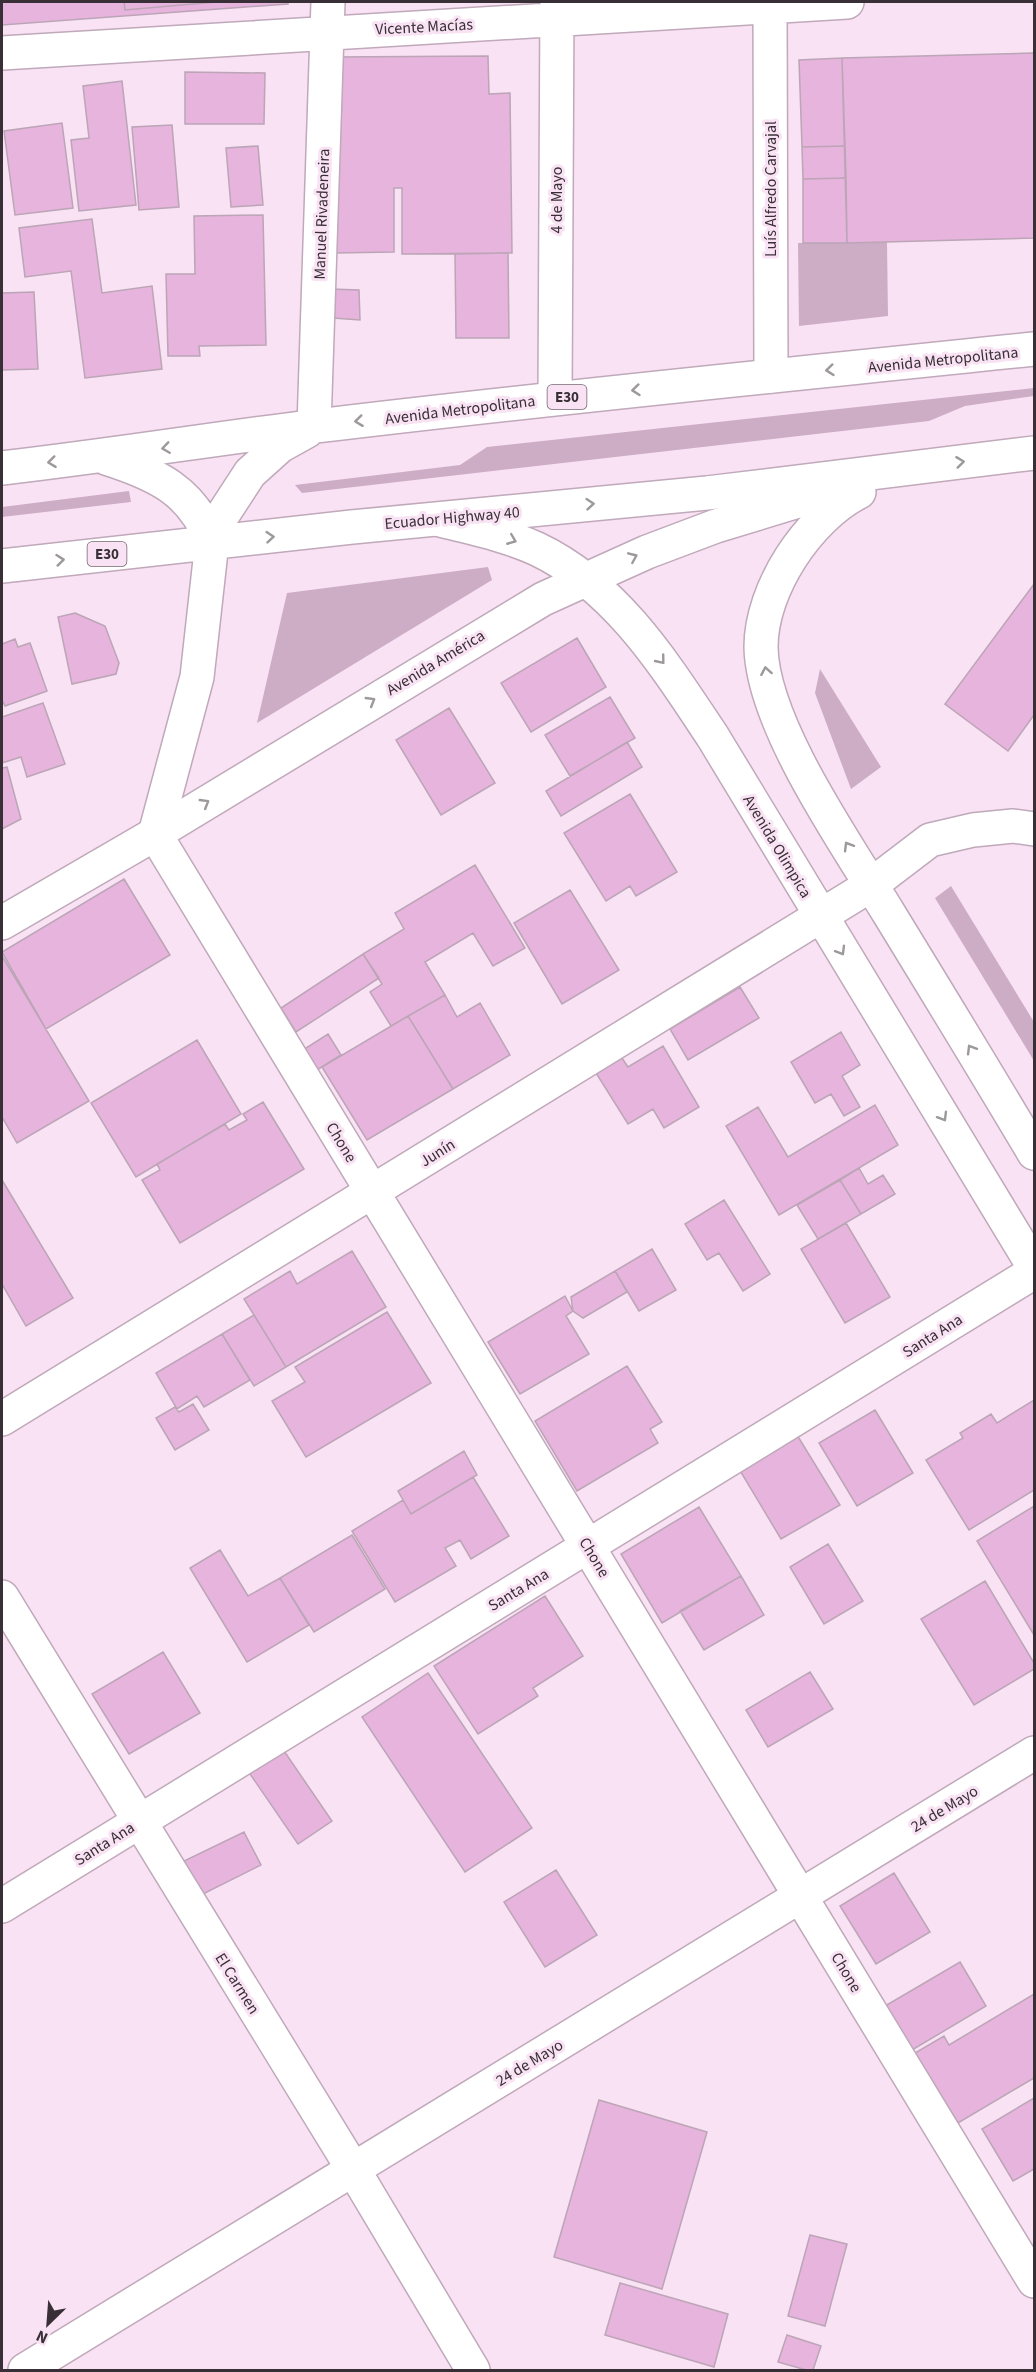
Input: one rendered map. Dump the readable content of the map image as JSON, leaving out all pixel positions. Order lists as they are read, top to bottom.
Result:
{
  "streets": {
    "main road": [
      "Vicente Macías",
      "Luís Alfredo Carvajal",
      "4 de Mayo",
      "Manuel Rivadeneira",
      "Avenida Metropolitana",
      "E30",
      "Ecuador Highway 40",
      "Avenida América",
      "Avenida Olimpica",
      "Chone",
      "Junín",
      "Santa Ana",
      "24 de Mayo",
      "El Carmen"
    ]
  },
  "crossings": [
    ["Vicente Macías", "Luís Alfredo Carvajal"],
    ["Vicente Macías", "4 de Mayo"],
    ["Vicente Macías", "Manuel Rivadeneira"],
    ["Luís Alfredo Carvajal", "Avenida Metropolitana"],
    ["4 de Mayo", "Avenida Metropolitana"],
    ["Manuel Rivadeneira", "Avenida Metropolitana"],
    ["Avenida Metropolitana", "E30"],
    ["E30", "Ecuador Highway 40"],
    ["E30", "Avenida América"],
    ["Ecuador Highway 40", "Avenida América"],
    ["Ecuador Highway 40", "Avenida Olimpica"],
    ["Avenida América", "Avenida Olimpica"],
    ["Avenida América", "Chone"],
    ["Avenida Olimpica", "Junín"],
    ["Chone", "Junín"],
    ["Chone", "Santa Ana"],
    ["Chone", "24 de Mayo"],
    ["Santa Ana", "El Carmen"],
    ["24 de Mayo", "El Carmen"]
  ],
  "one_way": ["Avenida Metropolitana", "Ecuador Highway 40", "Avenida América"],
  "north": "bottom left"
}
